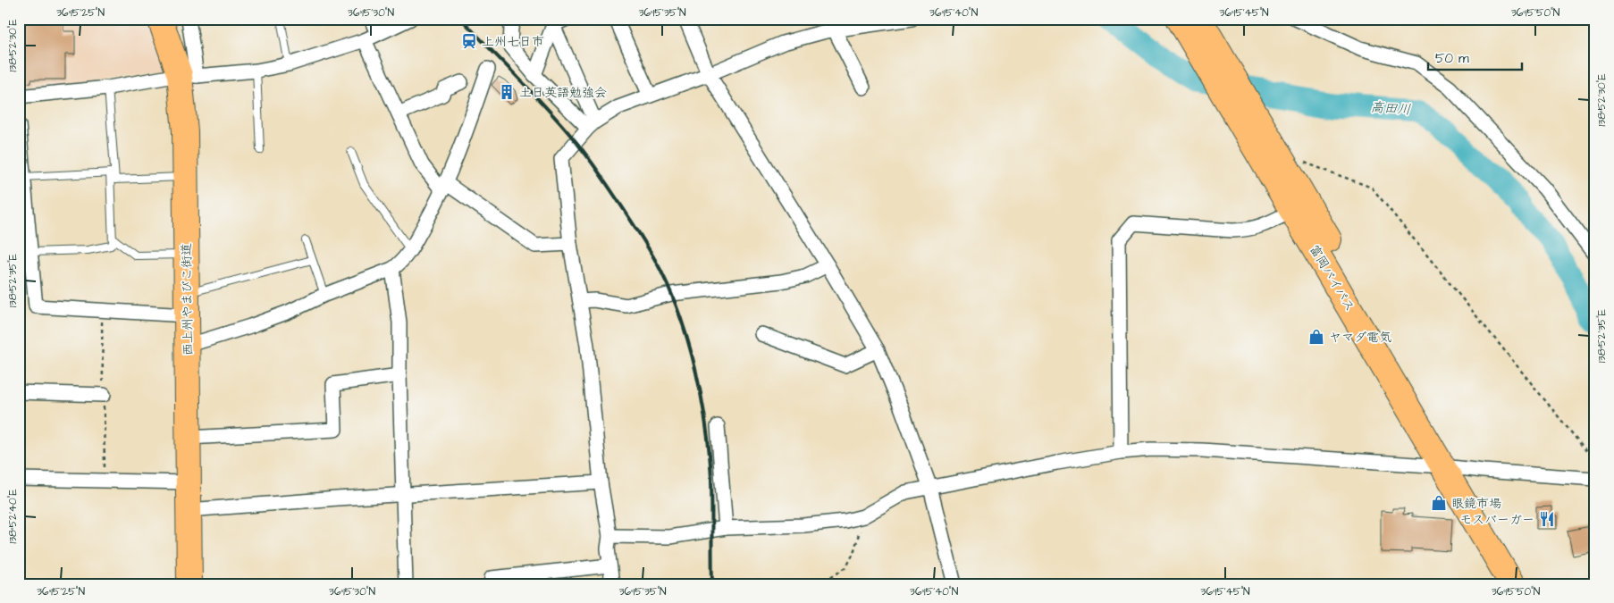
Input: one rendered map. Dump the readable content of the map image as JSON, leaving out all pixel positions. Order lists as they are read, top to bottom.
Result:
{
  "streets": {
    "highway": ["富岡バイパス", "西上州やまびこ街道"]
  },
  "water": ["高田川"],
  "places": {
    "station": ["上州七日市"],
    "building": ["土日英語勉強会"],
    "shop": ["ヤマダ電気", "眼鏡市場"],
    "restaurant": ["モスバーガー"]
  },
  "scale_bar": "50 m",
  "coordinates": [
    "36°15'25\"N",
    "36°15'30\"N",
    "36°15'35\"N",
    "36°15'40\"N",
    "36°15'45\"N",
    "36°15'50\"N",
    "138°52'30\"E",
    "138°52'35\"E",
    "138°52'40\"E"
  ]
}
